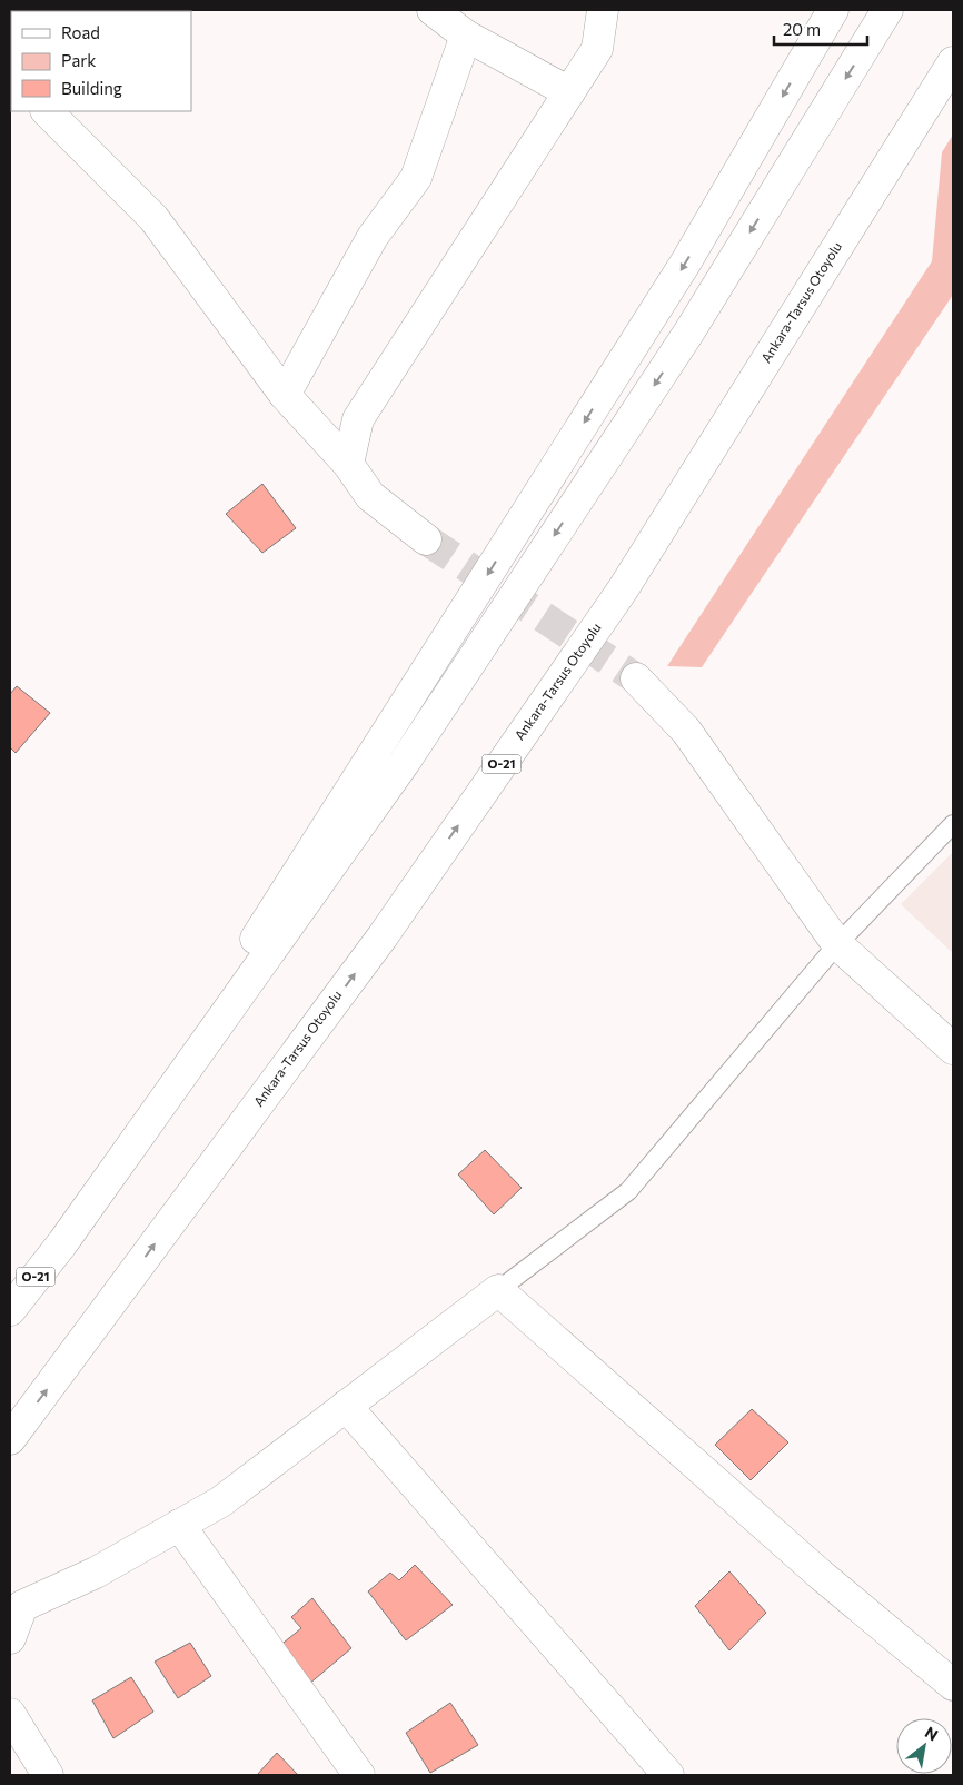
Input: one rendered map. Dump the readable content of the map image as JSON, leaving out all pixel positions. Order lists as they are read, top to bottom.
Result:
{
  "streets": {
    "main road": ["Ankara-Tarsus Otoyolu", "O-21"]
  },
  "legend": ["Road", "Park", "Building"],
  "scale_bar": "20 m",
  "north": "top right"
}
